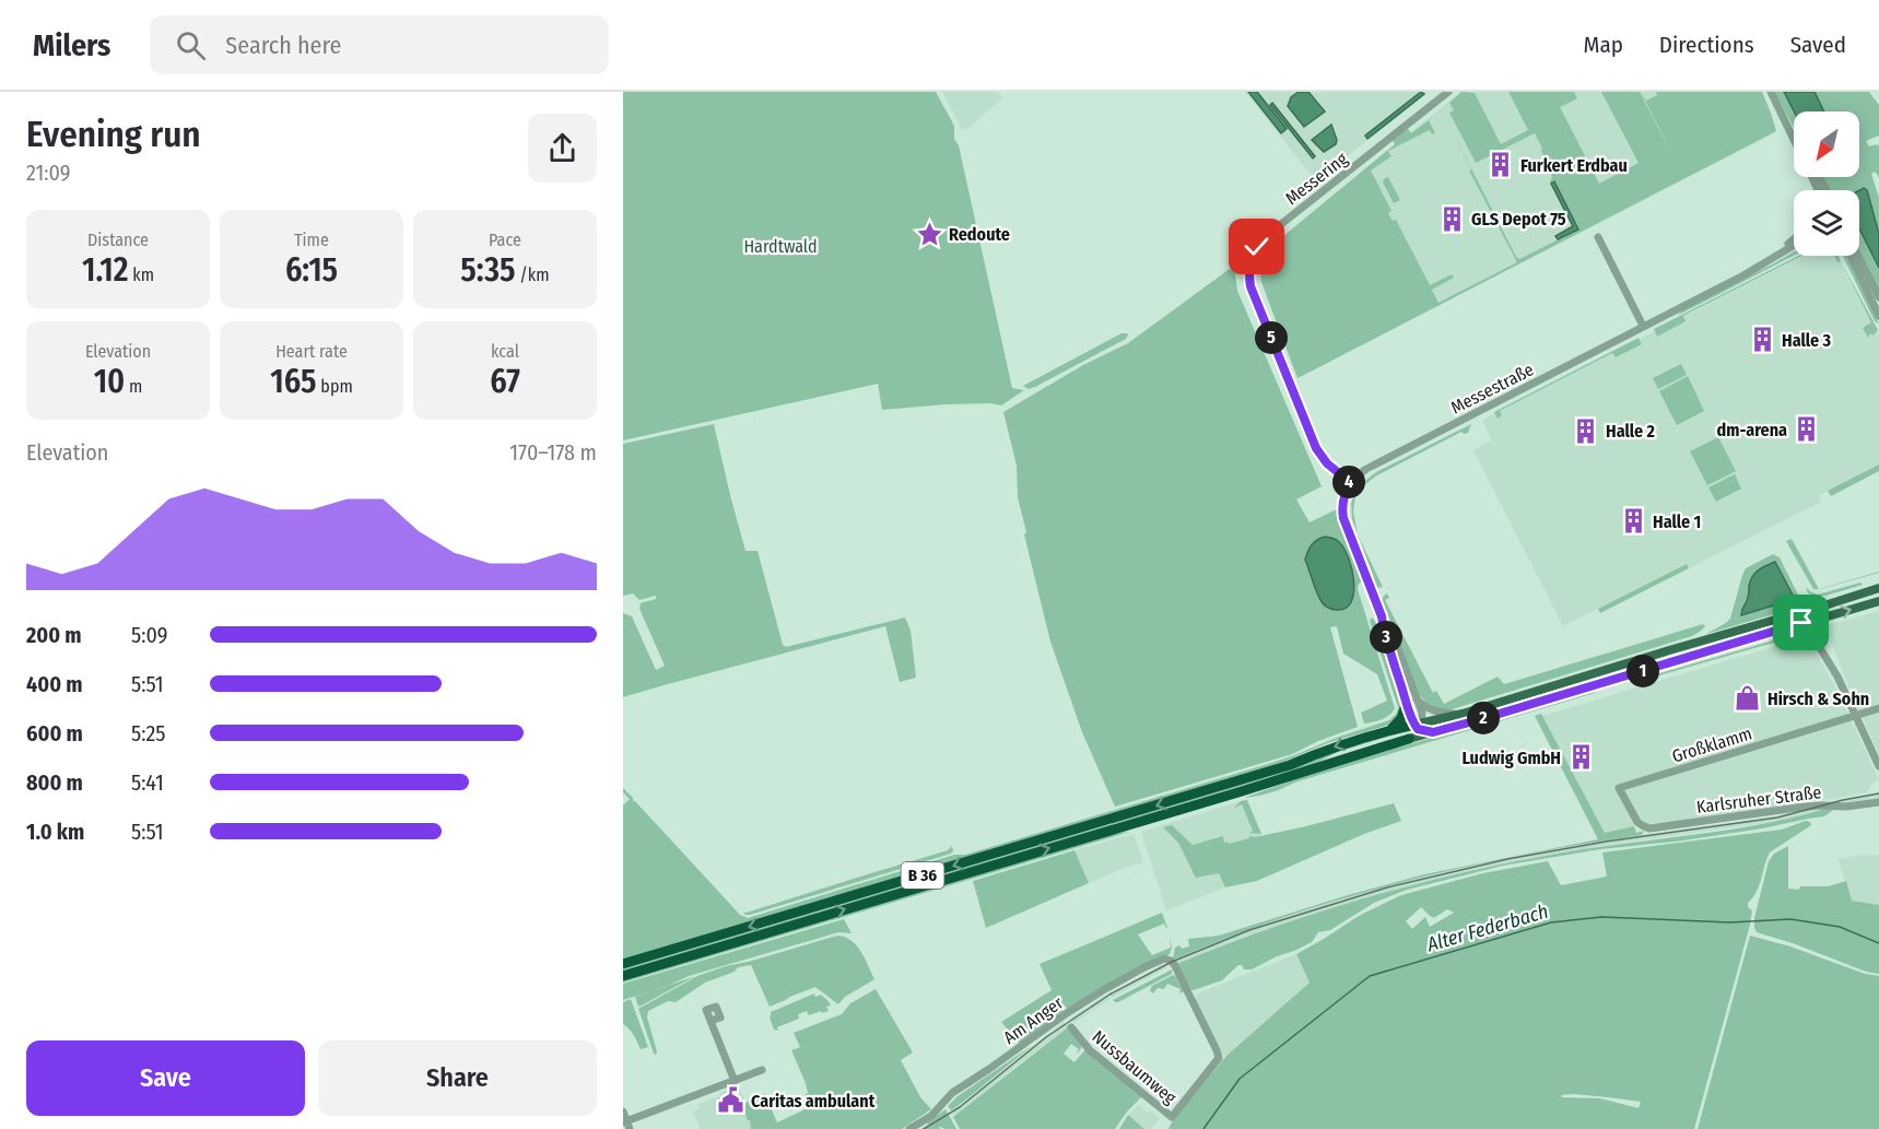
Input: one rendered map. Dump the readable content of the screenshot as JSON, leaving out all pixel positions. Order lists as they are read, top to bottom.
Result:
{
  "streets": {
    "highway": ["B 36"],
    "street": [
      "Messering",
      "Messestraße",
      "Großklamm",
      "Karlsruher Straße",
      "Am Anger",
      "Nussbaumweg"
    ]
  },
  "crossings": [
    ["Messering", "Messestraße"],
    ["Großklamm", "Karlsruher Straße"],
    ["Am Anger", "Nussbaumweg"]
  ],
  "water": ["Alter Federbach"],
  "parks": ["Hardtwald"],
  "places": {
    "building": [
      "Furkert Erdbau",
      "GLS Depot 75",
      "Halle 3",
      "dm-arena",
      "Halle 2",
      "Halle 1",
      "Ludwig GmbH"
    ],
    "place": ["Redoute"],
    "shop": ["Hirsch & Sohn"],
    "public building": ["Caritas ambulant"]
  },
  "north": "bottom left",
  "page": {
    "header": "Milers",
    "search": "Search here",
    "nav": ["Map", "Directions", "Saved"],
    "heading": ["Evening run", "21:09"],
    "stats": [
      ["Distance", "1.12 km"],
      ["Time", "6:15"],
      ["Pace", "5:35 /km"],
      ["Elevation", "10 m"],
      ["Heart rate", "165 bpm"],
      ["kcal", "67"]
    ],
    "pins": [
      "5",
      "4",
      "3",
      "1",
      "2"
    ],
    "chart": ["Elevation", "170–178 m"],
    "list": [
      {
        "name": "200 m",
        "note": "5:09"
      },
      {
        "name": "400 m",
        "note": "5:51"
      },
      {
        "name": "600 m",
        "note": "5:25"
      },
      {
        "name": "800 m",
        "note": "5:41"
      },
      {
        "name": "1.0 km",
        "note": "5:51"
      }
    ],
    "buttons": ["Save", "Share"]
  }
}
